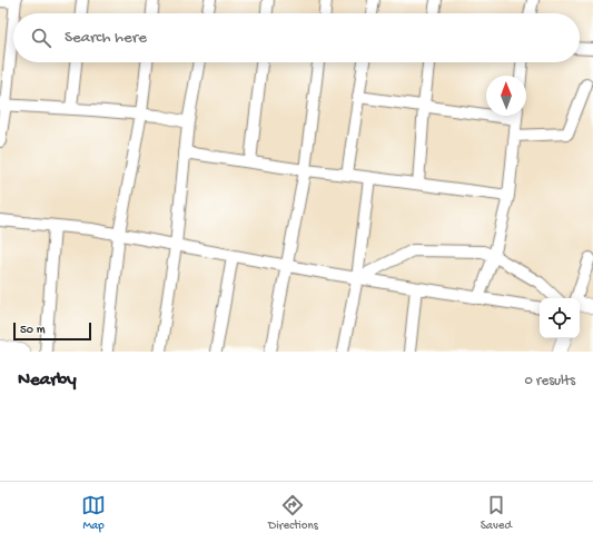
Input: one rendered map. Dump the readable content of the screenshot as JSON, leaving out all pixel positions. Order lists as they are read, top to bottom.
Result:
{
  "scale_bar": "50 m",
  "north": "top",
  "page": {
    "search": "Search here",
    "scale": "50 m",
    "heading": ["Nearby", "0 results"],
    "nav": ["Map", "Directions", "Saved"]
  }
}
